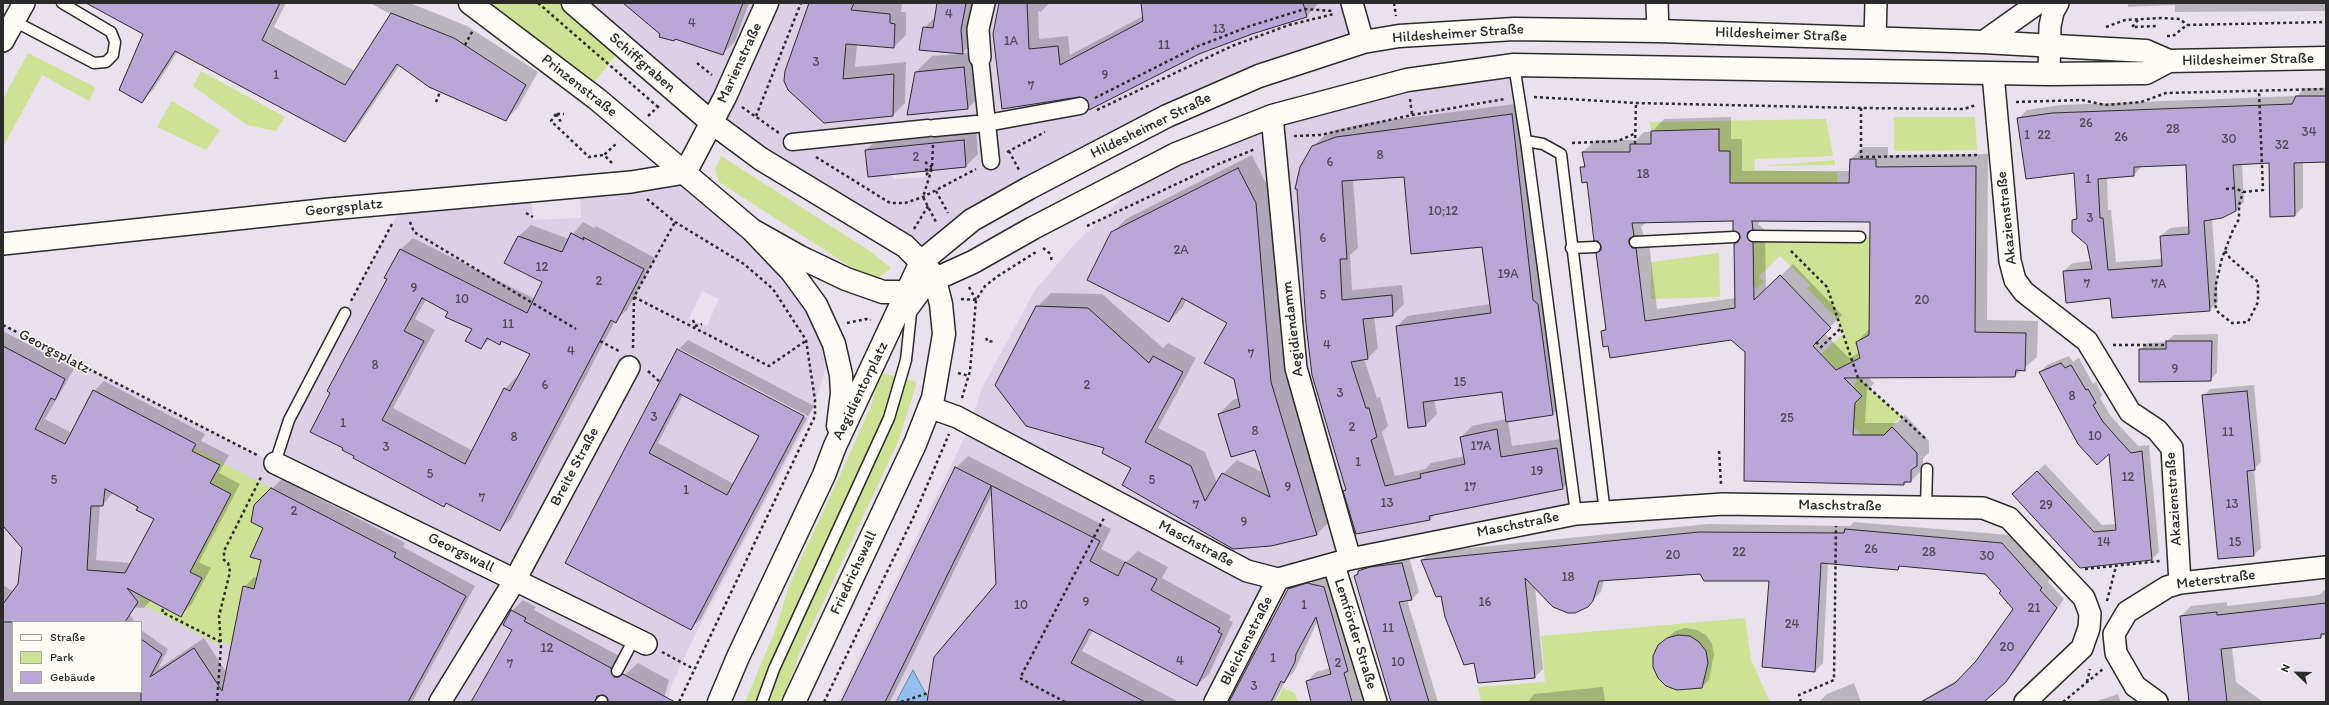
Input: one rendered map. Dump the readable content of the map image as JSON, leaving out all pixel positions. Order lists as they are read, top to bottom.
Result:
{
  "streets": {
    "main road": [
      "Hildesheimer Straße",
      "Schiffgraben",
      "Marienstraße",
      "Prinzenstraße",
      "Aegidientorplatz",
      "Friedrichswall"
    ],
    "street": [
      "Georgsplatz",
      "Akazienstraße",
      "Aegidiendamm",
      "Breite Straße",
      "Maschstraße",
      "Georgswall",
      "Meterstraße",
      "Lemförder Straße",
      "Bleichenstraße"
    ]
  },
  "crossings": [
    ["Hildesheimer Straße", "Akazienstraße"],
    ["Hildesheimer Straße", "Aegidiendamm"],
    ["Hildesheimer Straße", "Aegidientorplatz"],
    ["Schiffgraben", "Marienstraße"],
    ["Prinzenstraße", "Georgsplatz"],
    ["Prinzenstraße", "Aegidientorplatz"],
    ["Georgsplatz", "Aegidientorplatz"],
    ["Georgsplatz", "Georgswall"],
    ["Akazienstraße", "Meterstraße"],
    ["Aegidiendamm", "Maschstraße"],
    ["Aegidiendamm", "Lemförder Straße"],
    ["Breite Straße", "Georgswall"],
    ["Maschstraße", "Friedrichswall"],
    ["Maschstraße", "Meterstraße"],
    ["Maschstraße", "Lemförder Straße"],
    ["Maschstraße", "Bleichenstraße"]
  ],
  "house_numbers": [
    "4",
    "4",
    "13",
    "1A",
    "11",
    "3",
    "1",
    "9",
    "7",
    "26",
    "28",
    "34",
    "1",
    "22",
    "26",
    "30",
    "32",
    "8",
    "2",
    "6",
    "18",
    "1",
    "10;12",
    "3",
    "6",
    "2A",
    "12",
    "19A",
    "2",
    "7",
    "7A",
    "9",
    "5",
    "10",
    "20",
    "11",
    "4",
    "4",
    "7",
    "8",
    "9",
    "15",
    "6",
    "2",
    "3",
    "8",
    "3",
    "25",
    "1",
    "2",
    "8",
    "11",
    "10",
    "8",
    "17A",
    "3",
    "1",
    "19",
    "5",
    "12",
    "5",
    "5",
    "9",
    "17",
    "1",
    "7",
    "13",
    "13",
    "7",
    "29",
    "2",
    "9",
    "14",
    "15",
    "26",
    "22",
    "28",
    "20",
    "30",
    "18",
    "9",
    "16",
    "10",
    "1",
    "21",
    "24",
    "11",
    "20",
    "12",
    "1",
    "4",
    "10",
    "2",
    "7",
    "3"
  ],
  "legend": ["Straße", "Park", "Gebäude"],
  "north": "top left"
}
